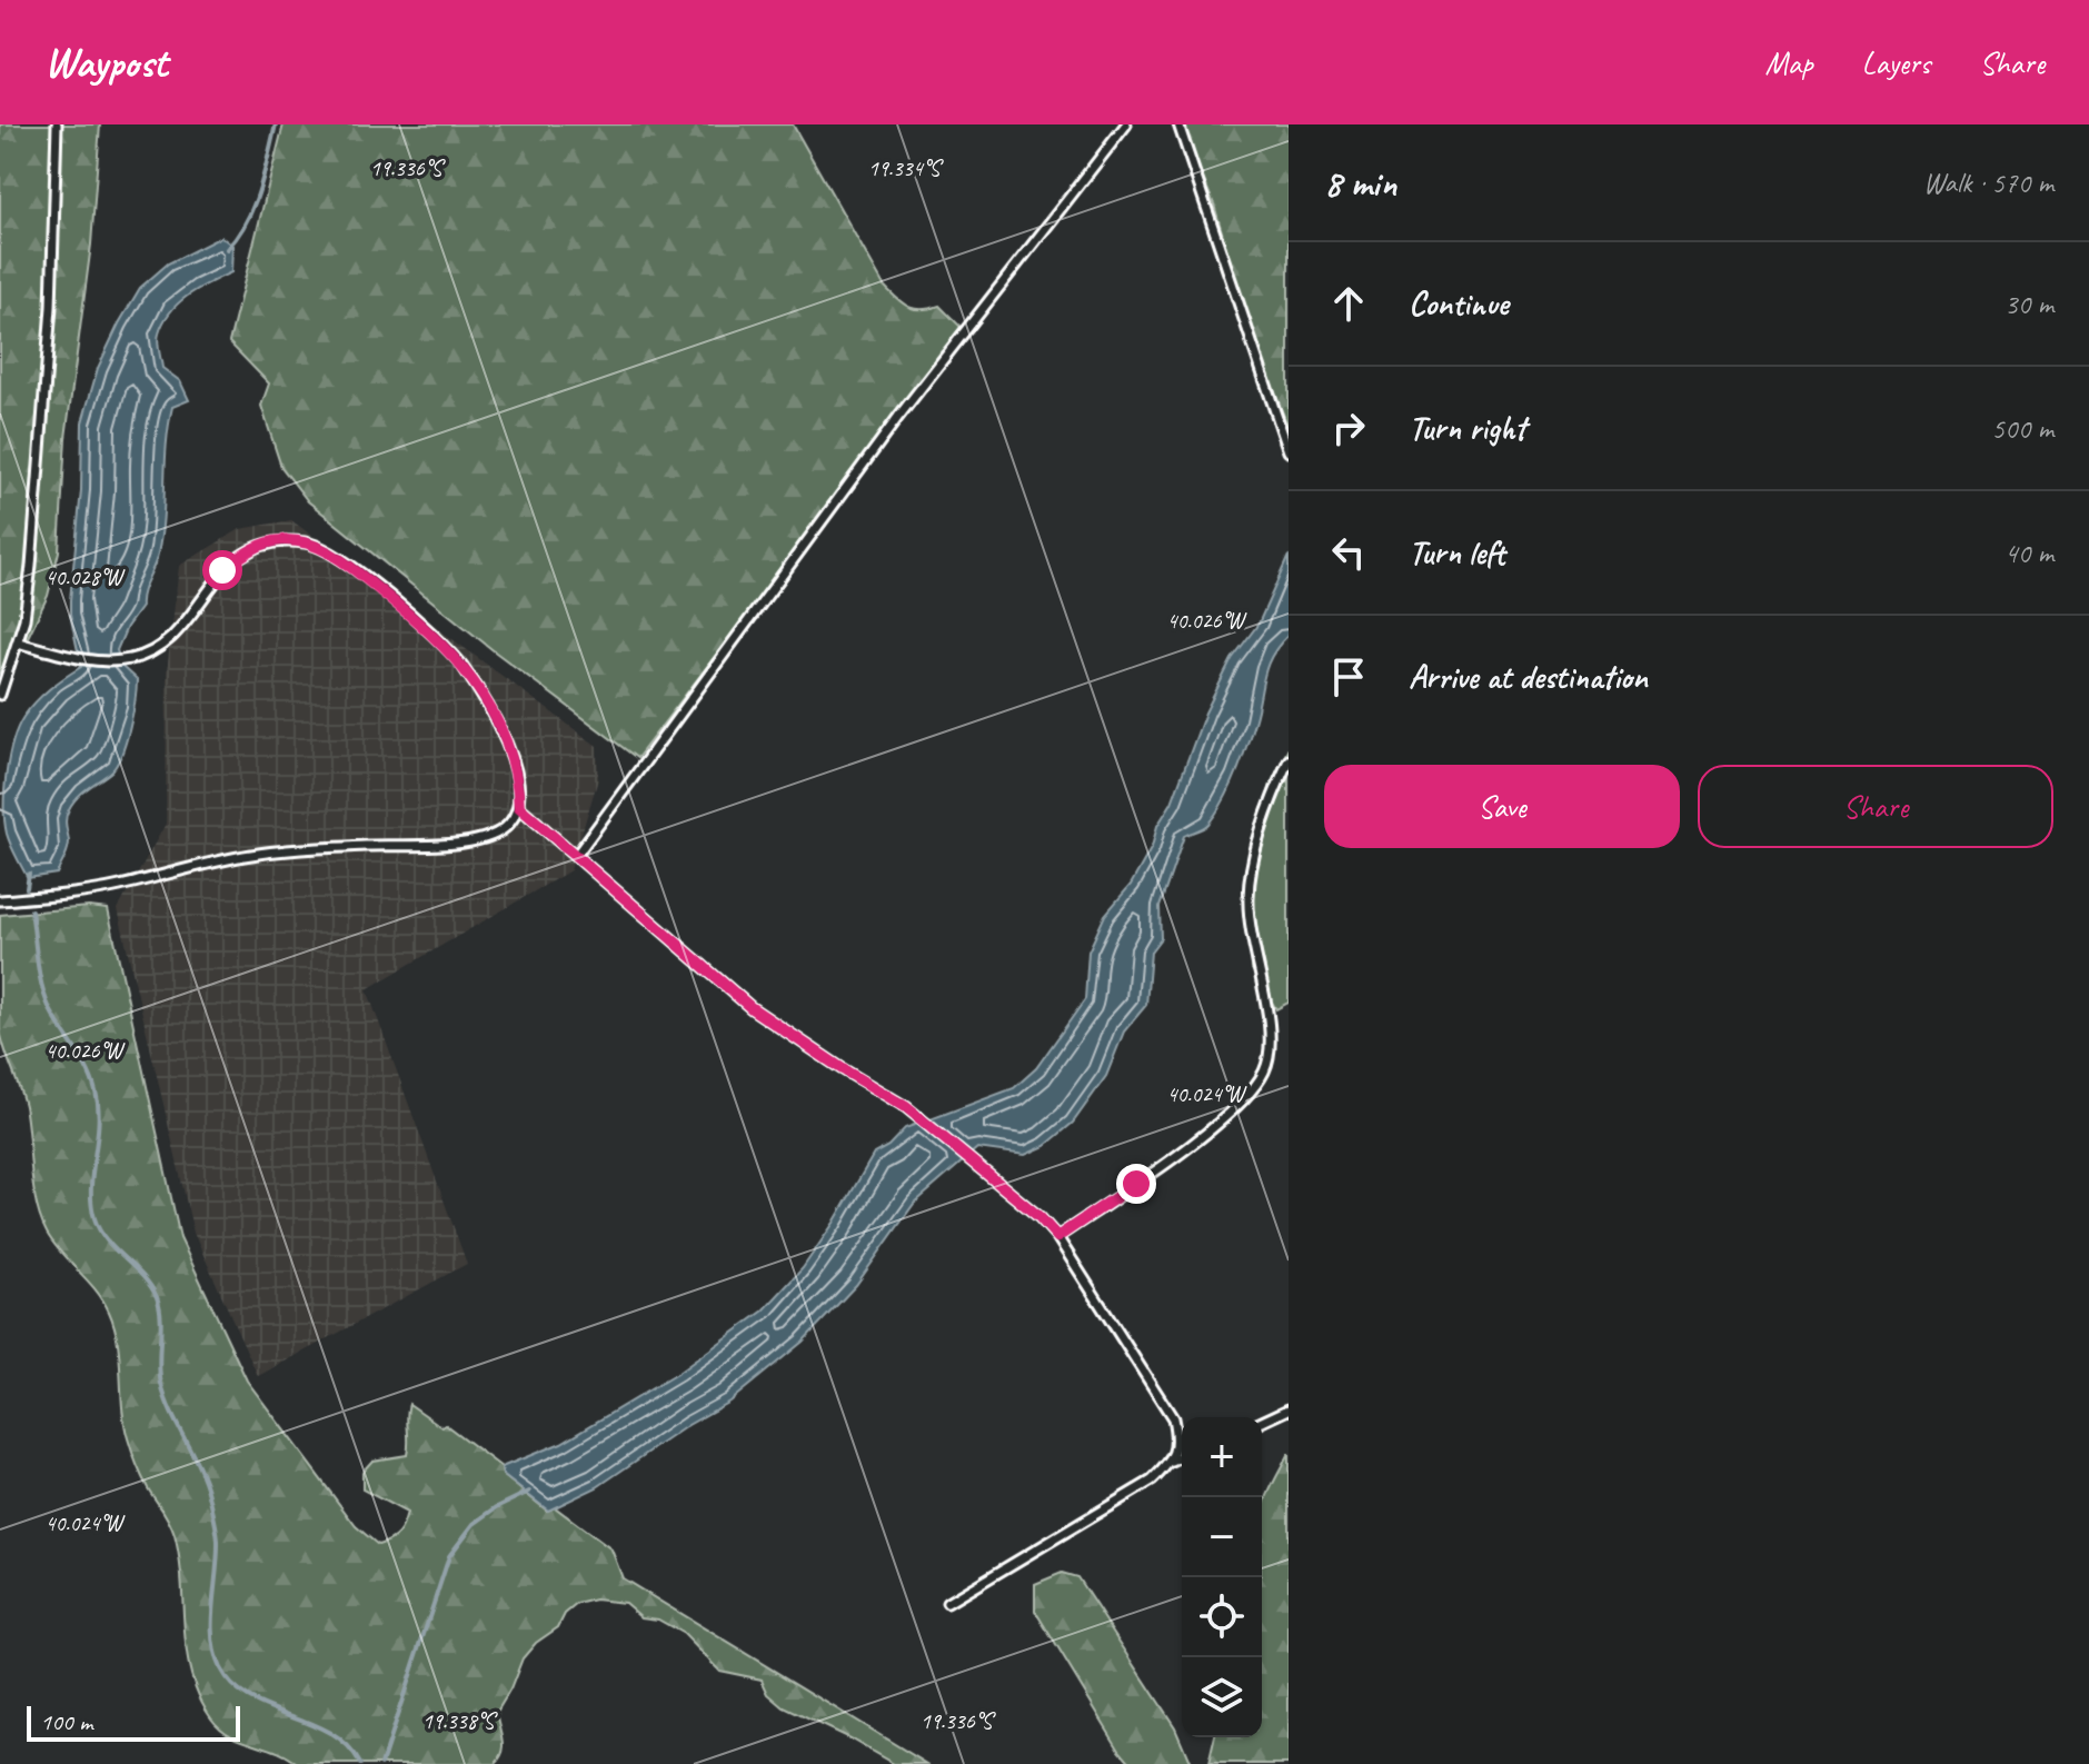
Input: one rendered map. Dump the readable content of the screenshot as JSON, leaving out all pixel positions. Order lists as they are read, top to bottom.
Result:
{
  "scale_bar": "100 m",
  "page": {
    "header": "Waypost",
    "nav": ["Map", "Layers", "Share"],
    "heading": ["8 min", "Walk · 570 m"],
    "list": [
      ["Continue", "30 m"],
      ["Turn right", "500 m"],
      ["Turn left", "40 m"],
      "Arrive at destination"
    ],
    "buttons": ["Save", "Share"],
    "map_buttons": ["+", "−"],
    "scale": "100 m"
  },
  "coordinates": [
    "19.336°S",
    "19.334°S",
    "40.028°W",
    "40.026°W",
    "40.024°W",
    "19.338°S"
  ]
}
